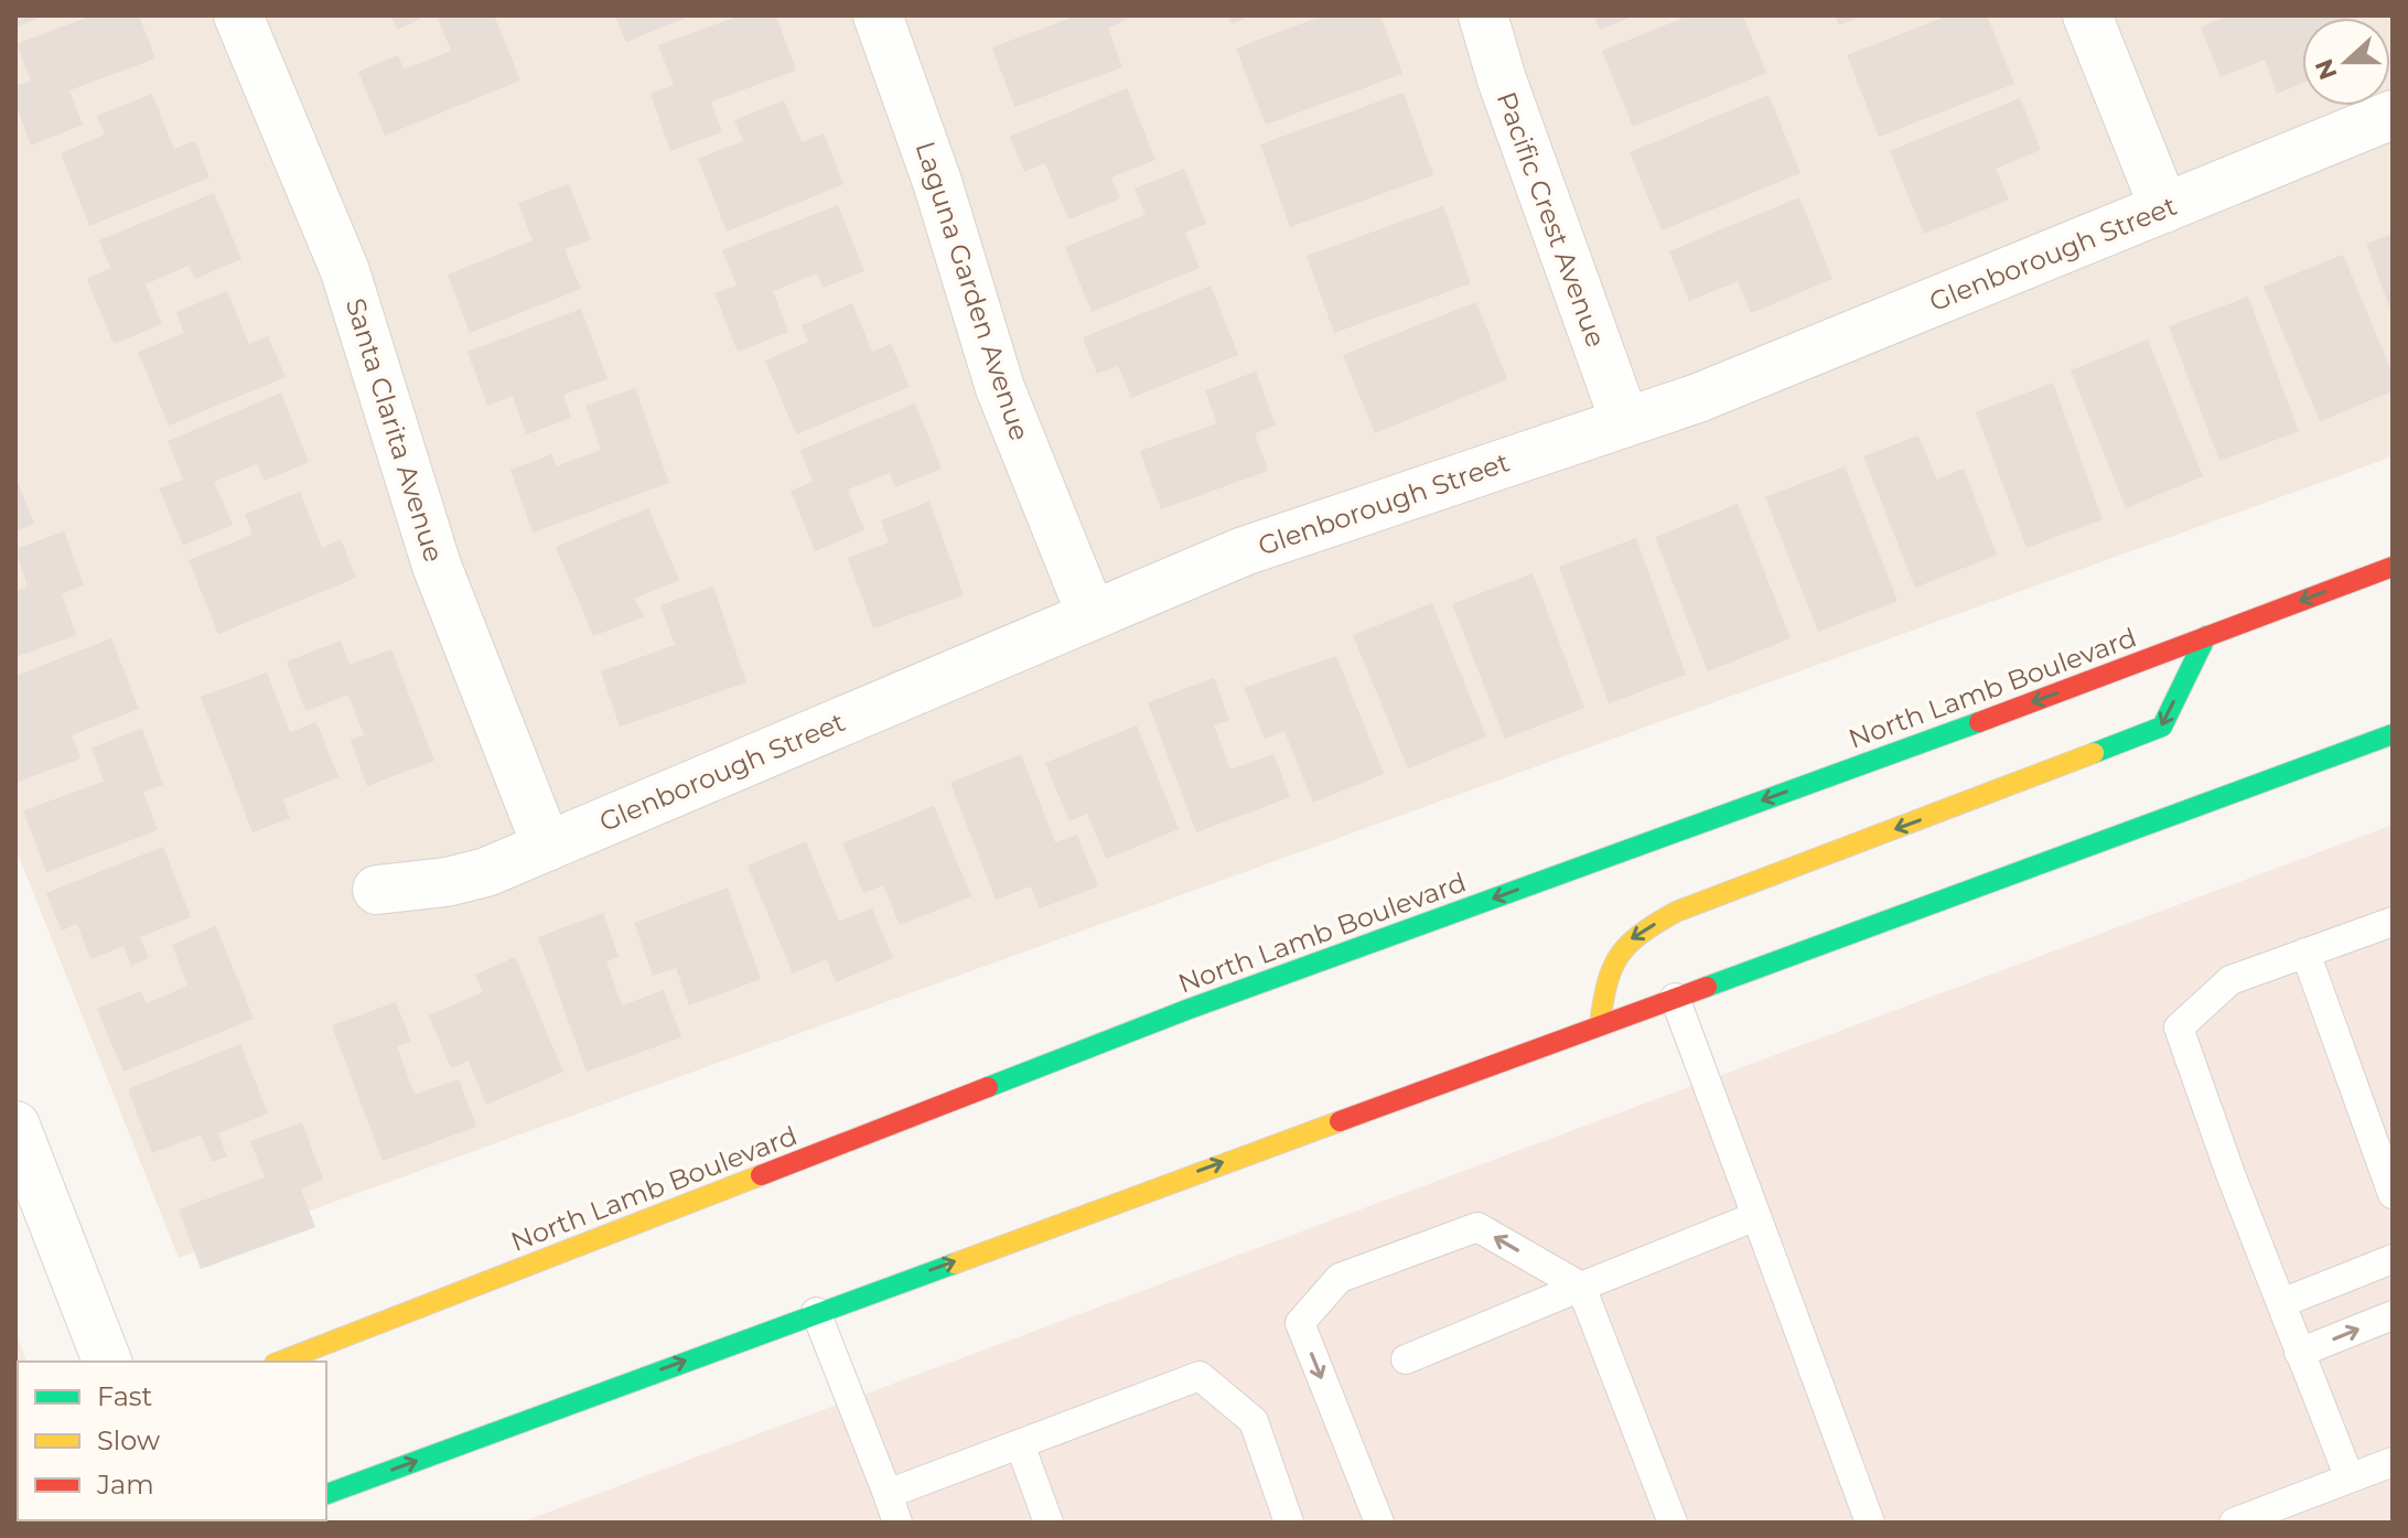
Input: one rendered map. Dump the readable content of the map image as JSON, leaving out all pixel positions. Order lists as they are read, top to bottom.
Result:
{
  "streets": {
    "main road": ["North Lamb Boulevard"],
    "street": [
      "Pacific Crest Avenue",
      "Glenborough Street",
      "Laguna Garden Avenue",
      "Santa Clarita Avenue"
    ]
  },
  "crossings": [
    ["Pacific Crest Avenue", "Glenborough Street"],
    ["Glenborough Street", "Laguna Garden Avenue"],
    ["Glenborough Street", "Santa Clarita Avenue"]
  ],
  "legend": ["Fast", "Slow", "Jam"],
  "north": "left"
}
